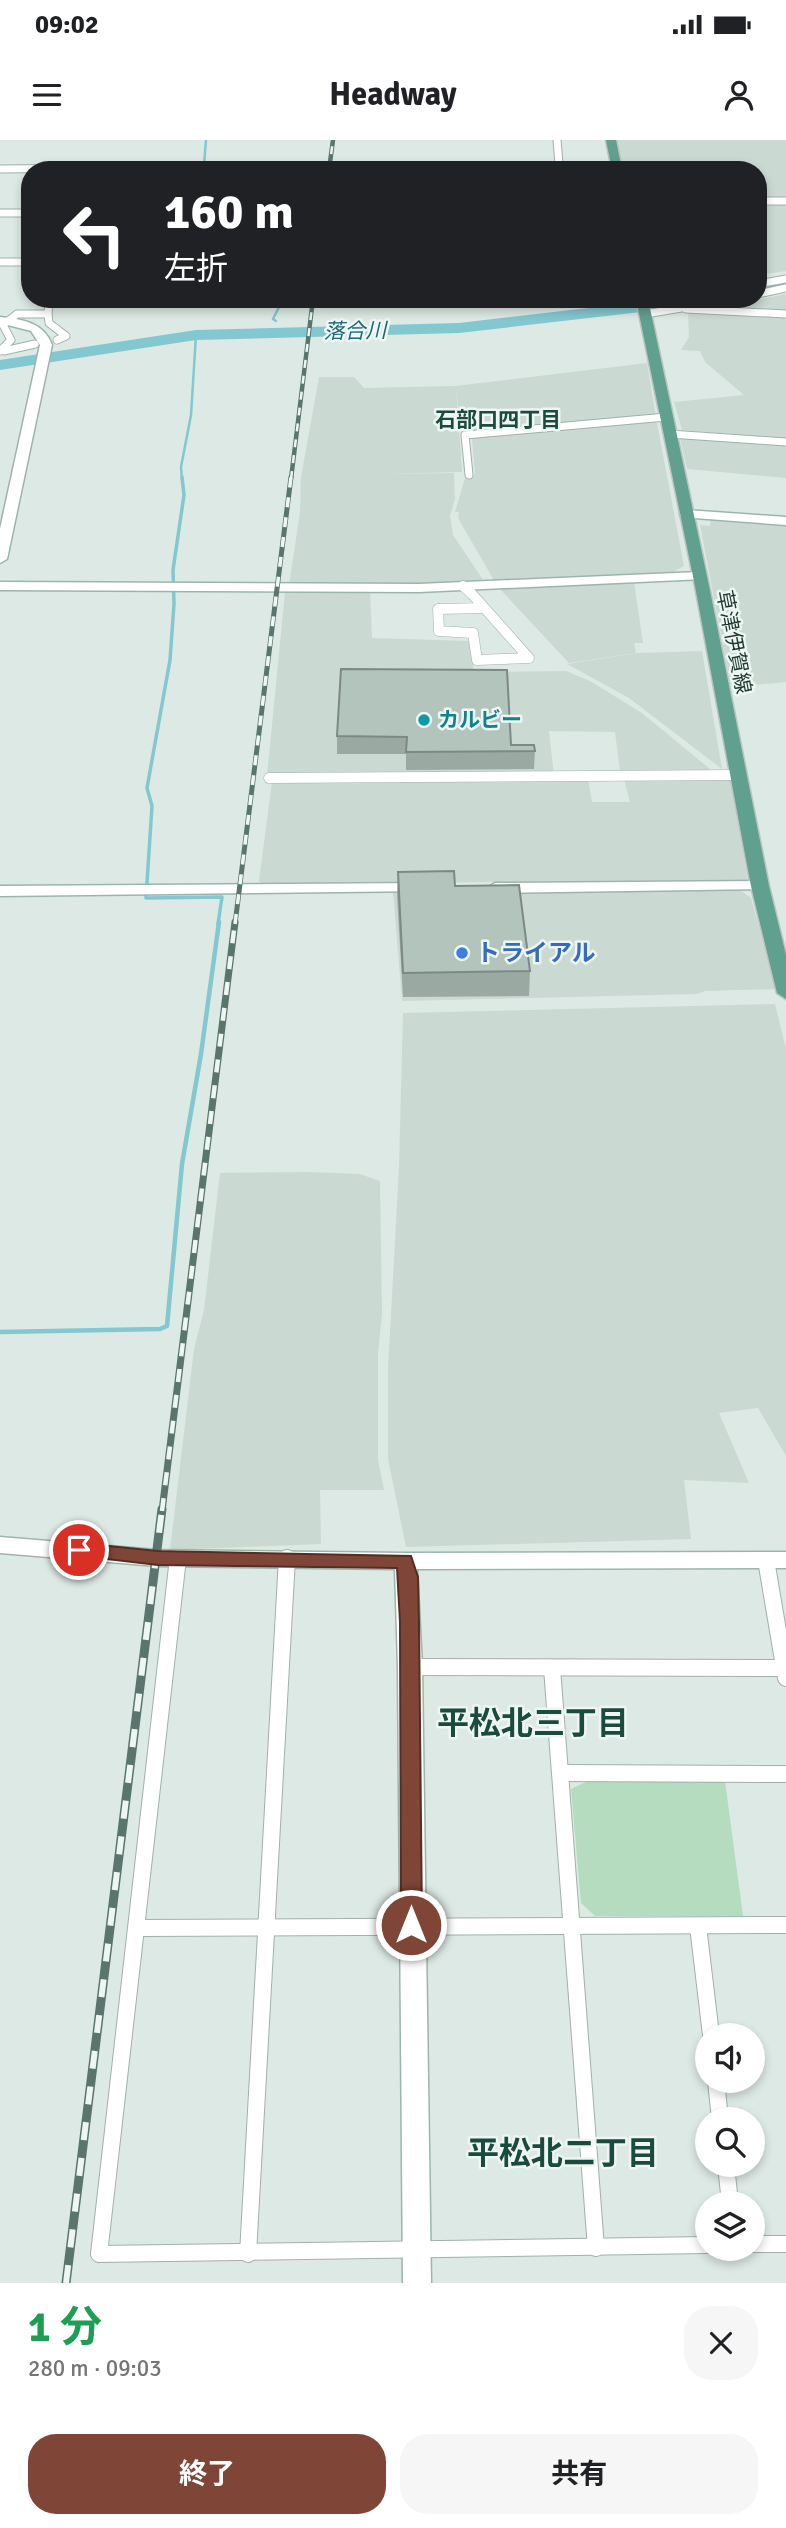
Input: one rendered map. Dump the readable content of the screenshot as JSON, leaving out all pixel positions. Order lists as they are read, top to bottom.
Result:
{
  "streets": {
    "main road": ["草津伊賀線"]
  },
  "districts": ["石部口四丁目", "平松北三丁目", "平松北二丁目"],
  "water": ["落合川"],
  "places": ["カルビー", "トライアル"],
  "page": {
    "status": "09:02",
    "header": "Headway",
    "turn": ["160 m", "左折"],
    "heading": ["1 分", "280 m · 09:03"],
    "buttons": ["終了", "共有"]
  }
}
